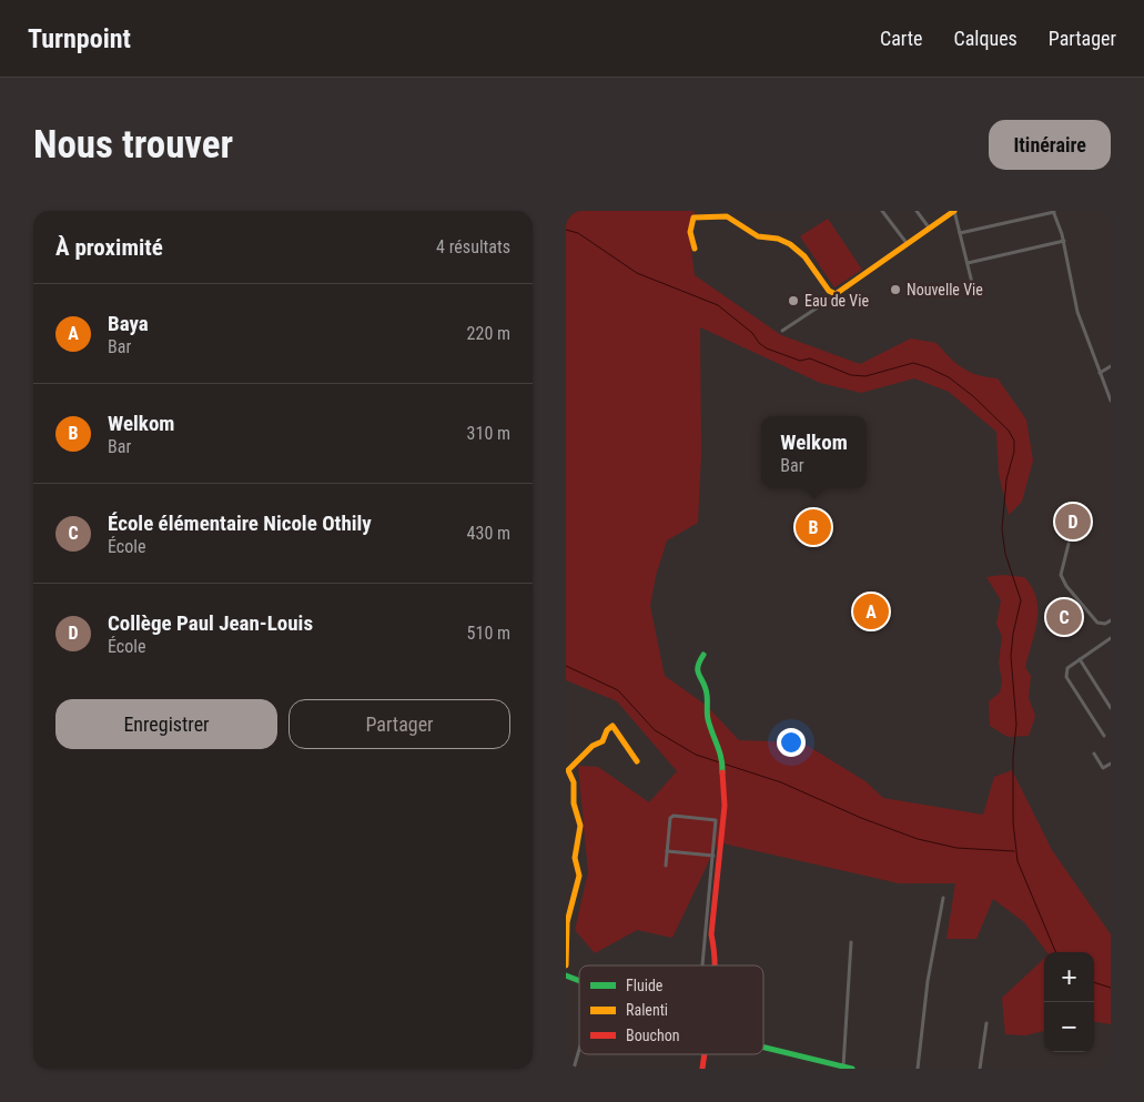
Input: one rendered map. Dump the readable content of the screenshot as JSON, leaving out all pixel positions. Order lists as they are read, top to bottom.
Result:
{
  "places": ["Nouvelle Vie", "Eau de Vie"],
  "legend": ["Fluide", "Ralenti", "Bouchon"],
  "page": {
    "header": "Turnpoint",
    "nav": ["Carte", "Calques", "Partager"],
    "buttons": [
      "Itinéraire",
      ["Enregistrer", "Partager"]
    ],
    "title": "Nous trouver",
    "heading": ["À proximité", "4 résultats"],
    "list": [
      {
        "mark": "A",
        "name": "Baya",
        "note": "Bar",
        "value": "220 m"
      },
      {
        "mark": "B",
        "name": "Welkom",
        "note": "Bar",
        "value": "310 m"
      },
      {
        "mark": "C",
        "name": "École élémentaire Nicole Othily",
        "note": "École",
        "value": "430 m"
      },
      {
        "mark": "D",
        "name": "Collège Paul Jean-Louis",
        "note": "École",
        "value": "510 m"
      }
    ],
    "popup": ["Welkom", "Bar"],
    "pins": [
      "D",
      "B",
      "A",
      "C"
    ],
    "map_buttons": ["+", "−"]
  }
}
